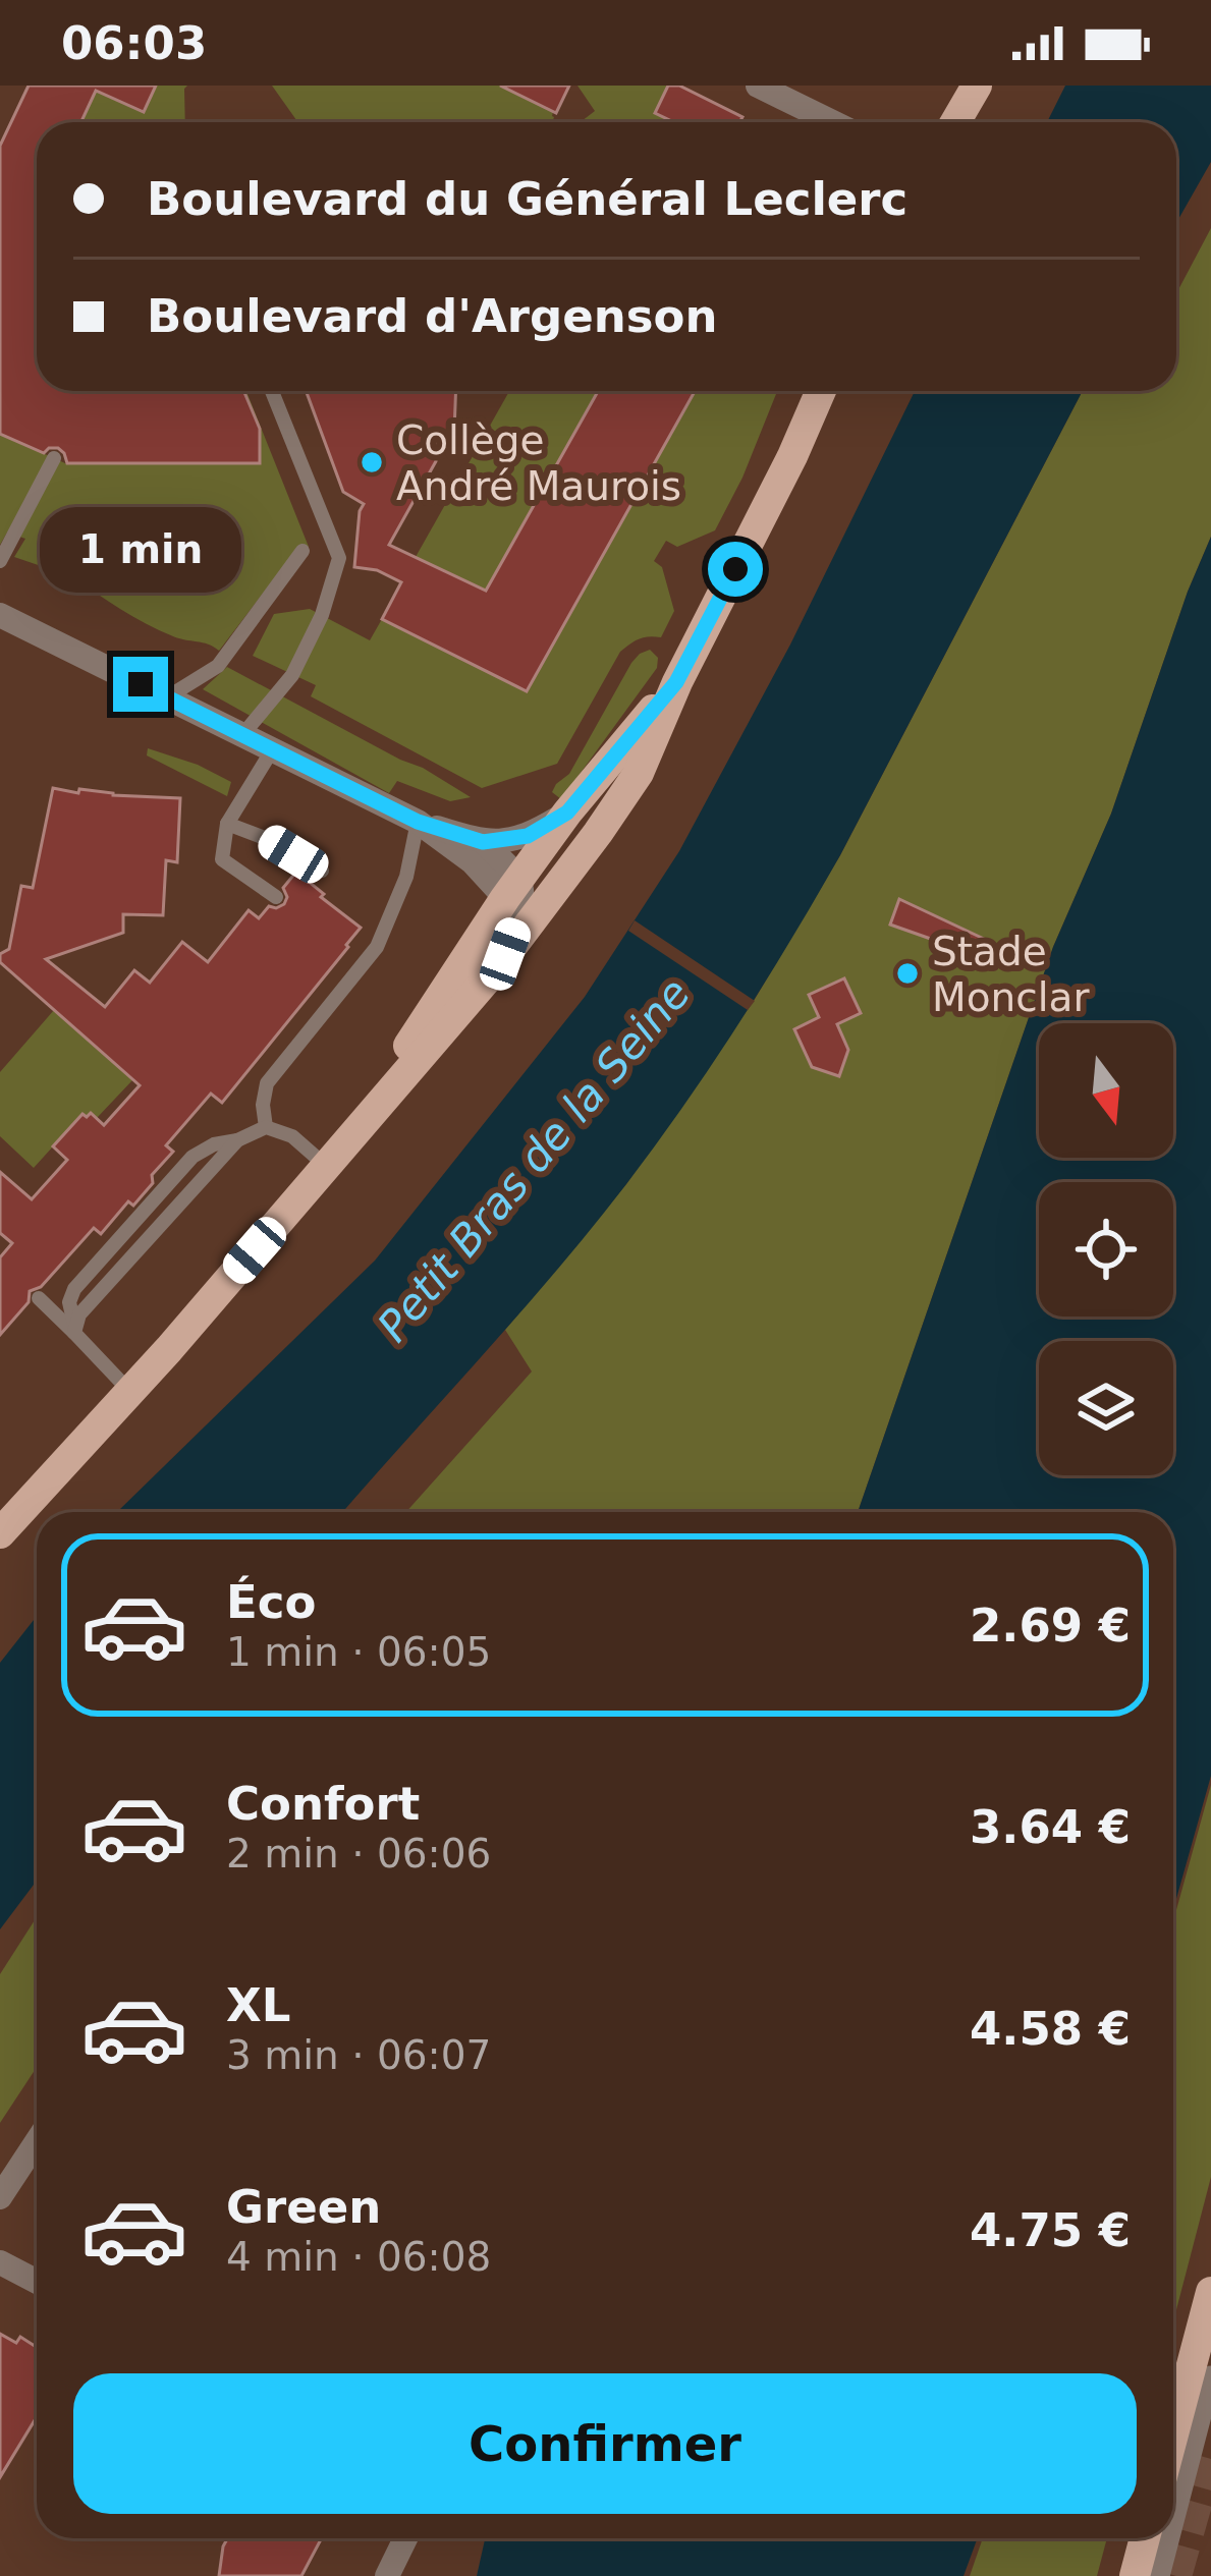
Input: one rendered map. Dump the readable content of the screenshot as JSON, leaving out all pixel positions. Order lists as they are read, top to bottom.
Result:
{
  "water": ["Petit Bras de la Seine"],
  "places": ["Collège André Maurois", "Stade Monclar"],
  "north": "bottom",
  "page": {
    "status": "06:03",
    "banner": ["Boulevard du Général Leclerc", "Boulevard d'Argenson"],
    "bubble": "1 min",
    "list": [
      {
        "name": "Éco",
        "note": "1 min · 06:05",
        "value": "2.69 €"
      },
      {
        "name": "Confort",
        "note": "2 min · 06:06",
        "value": "3.64 €"
      },
      {
        "name": "XL",
        "note": "3 min · 06:07",
        "value": "4.58 €"
      },
      {
        "name": "Green",
        "note": "4 min · 06:08",
        "value": "4.75 €"
      }
    ],
    "buttons": "Confirmer"
  }
}
